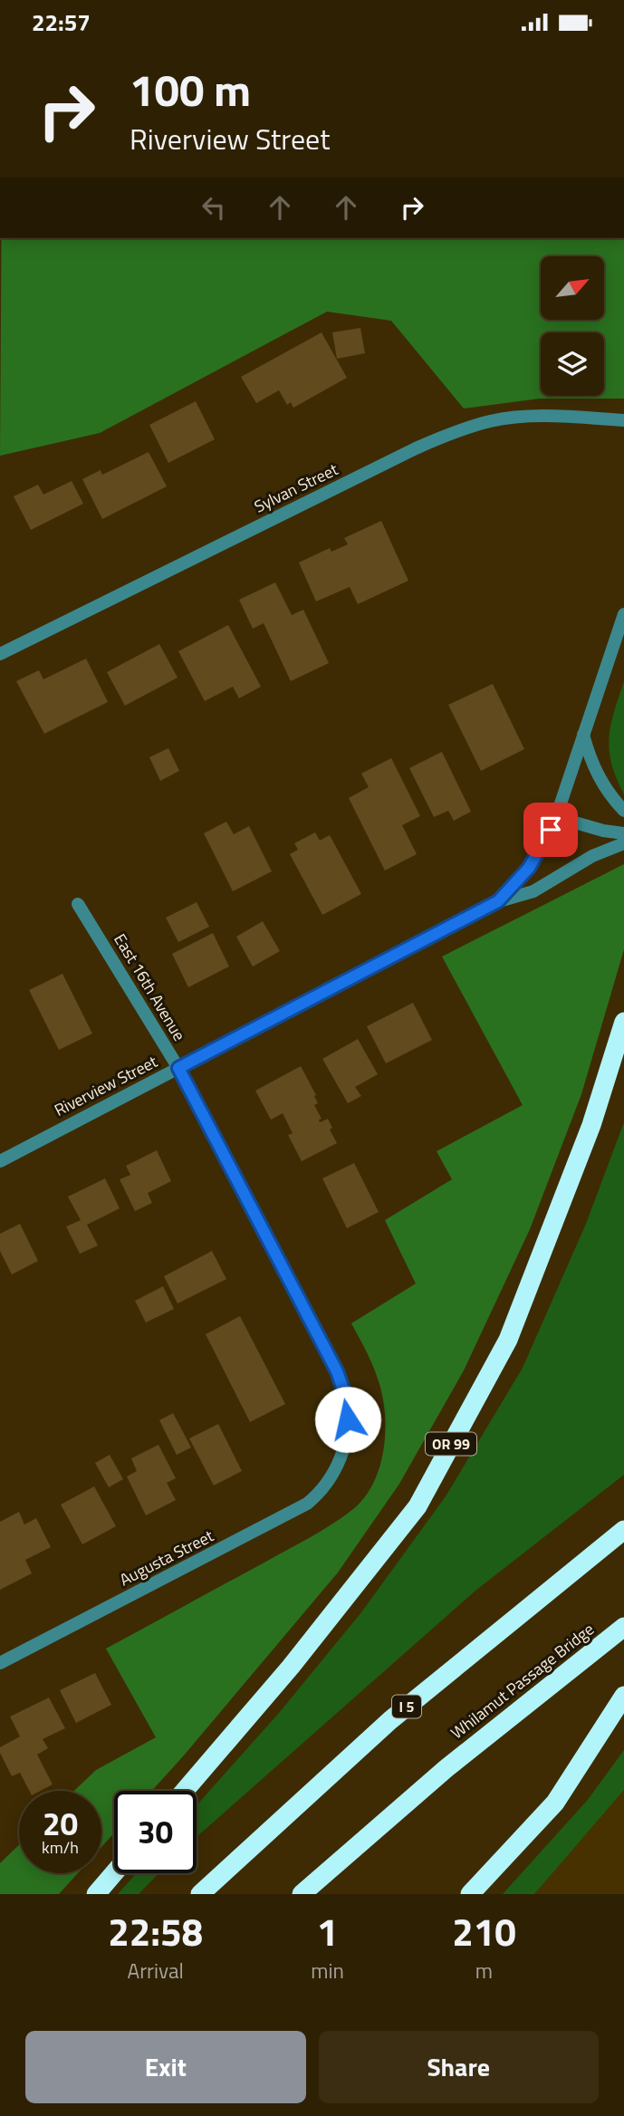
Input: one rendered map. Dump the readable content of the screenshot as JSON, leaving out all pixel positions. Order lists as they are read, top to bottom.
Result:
{
  "streets": {
    "highway": ["OR 99", "Whilamut Passage Bridge", "I 5"],
    "street": [
      "Sylvan Street",
      "East 16th Avenue",
      "Riverview Street",
      "Augusta Street"
    ]
  },
  "crossings": [
    ["East 16th Avenue", "Riverview Street"],
    ["East 16th Avenue", "Augusta Street"]
  ],
  "north": "top right",
  "page": {
    "status": "22:57",
    "turn": ["100 m", "Riverview Street"],
    "speed": "20 km/h",
    "limit": "30",
    "eta": [
      "22:58",
      "Arrival",
      "1",
      "min",
      "210",
      "m"
    ],
    "buttons": ["Exit", "Share"]
  }
}
